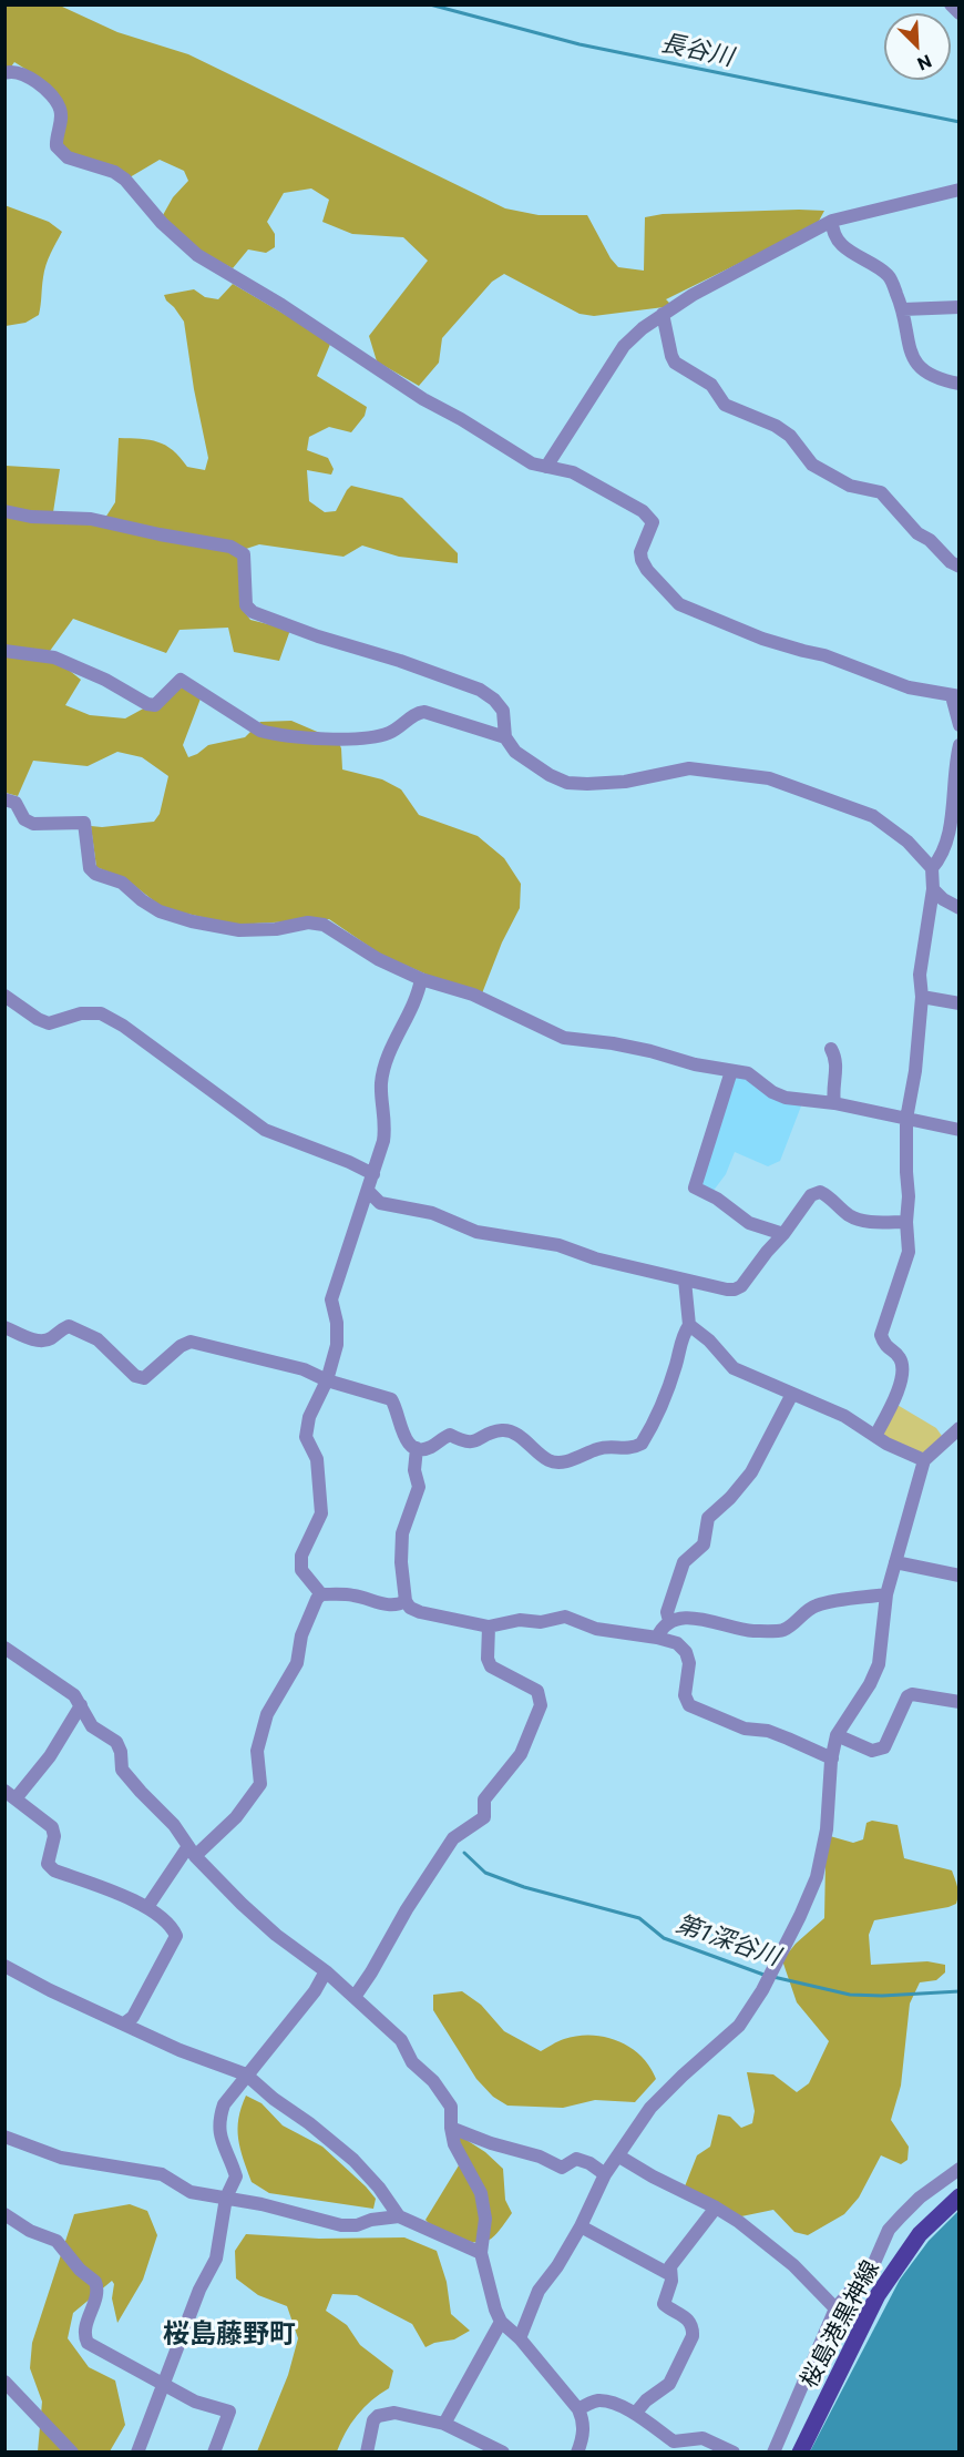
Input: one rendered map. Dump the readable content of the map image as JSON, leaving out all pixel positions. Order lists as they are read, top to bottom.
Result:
{
  "streets": {
    "main road": ["桜島港黒神線"]
  },
  "districts": ["桜島藤野町"],
  "water": ["長谷川", "第1深谷川"],
  "north": "bottom right"
}
